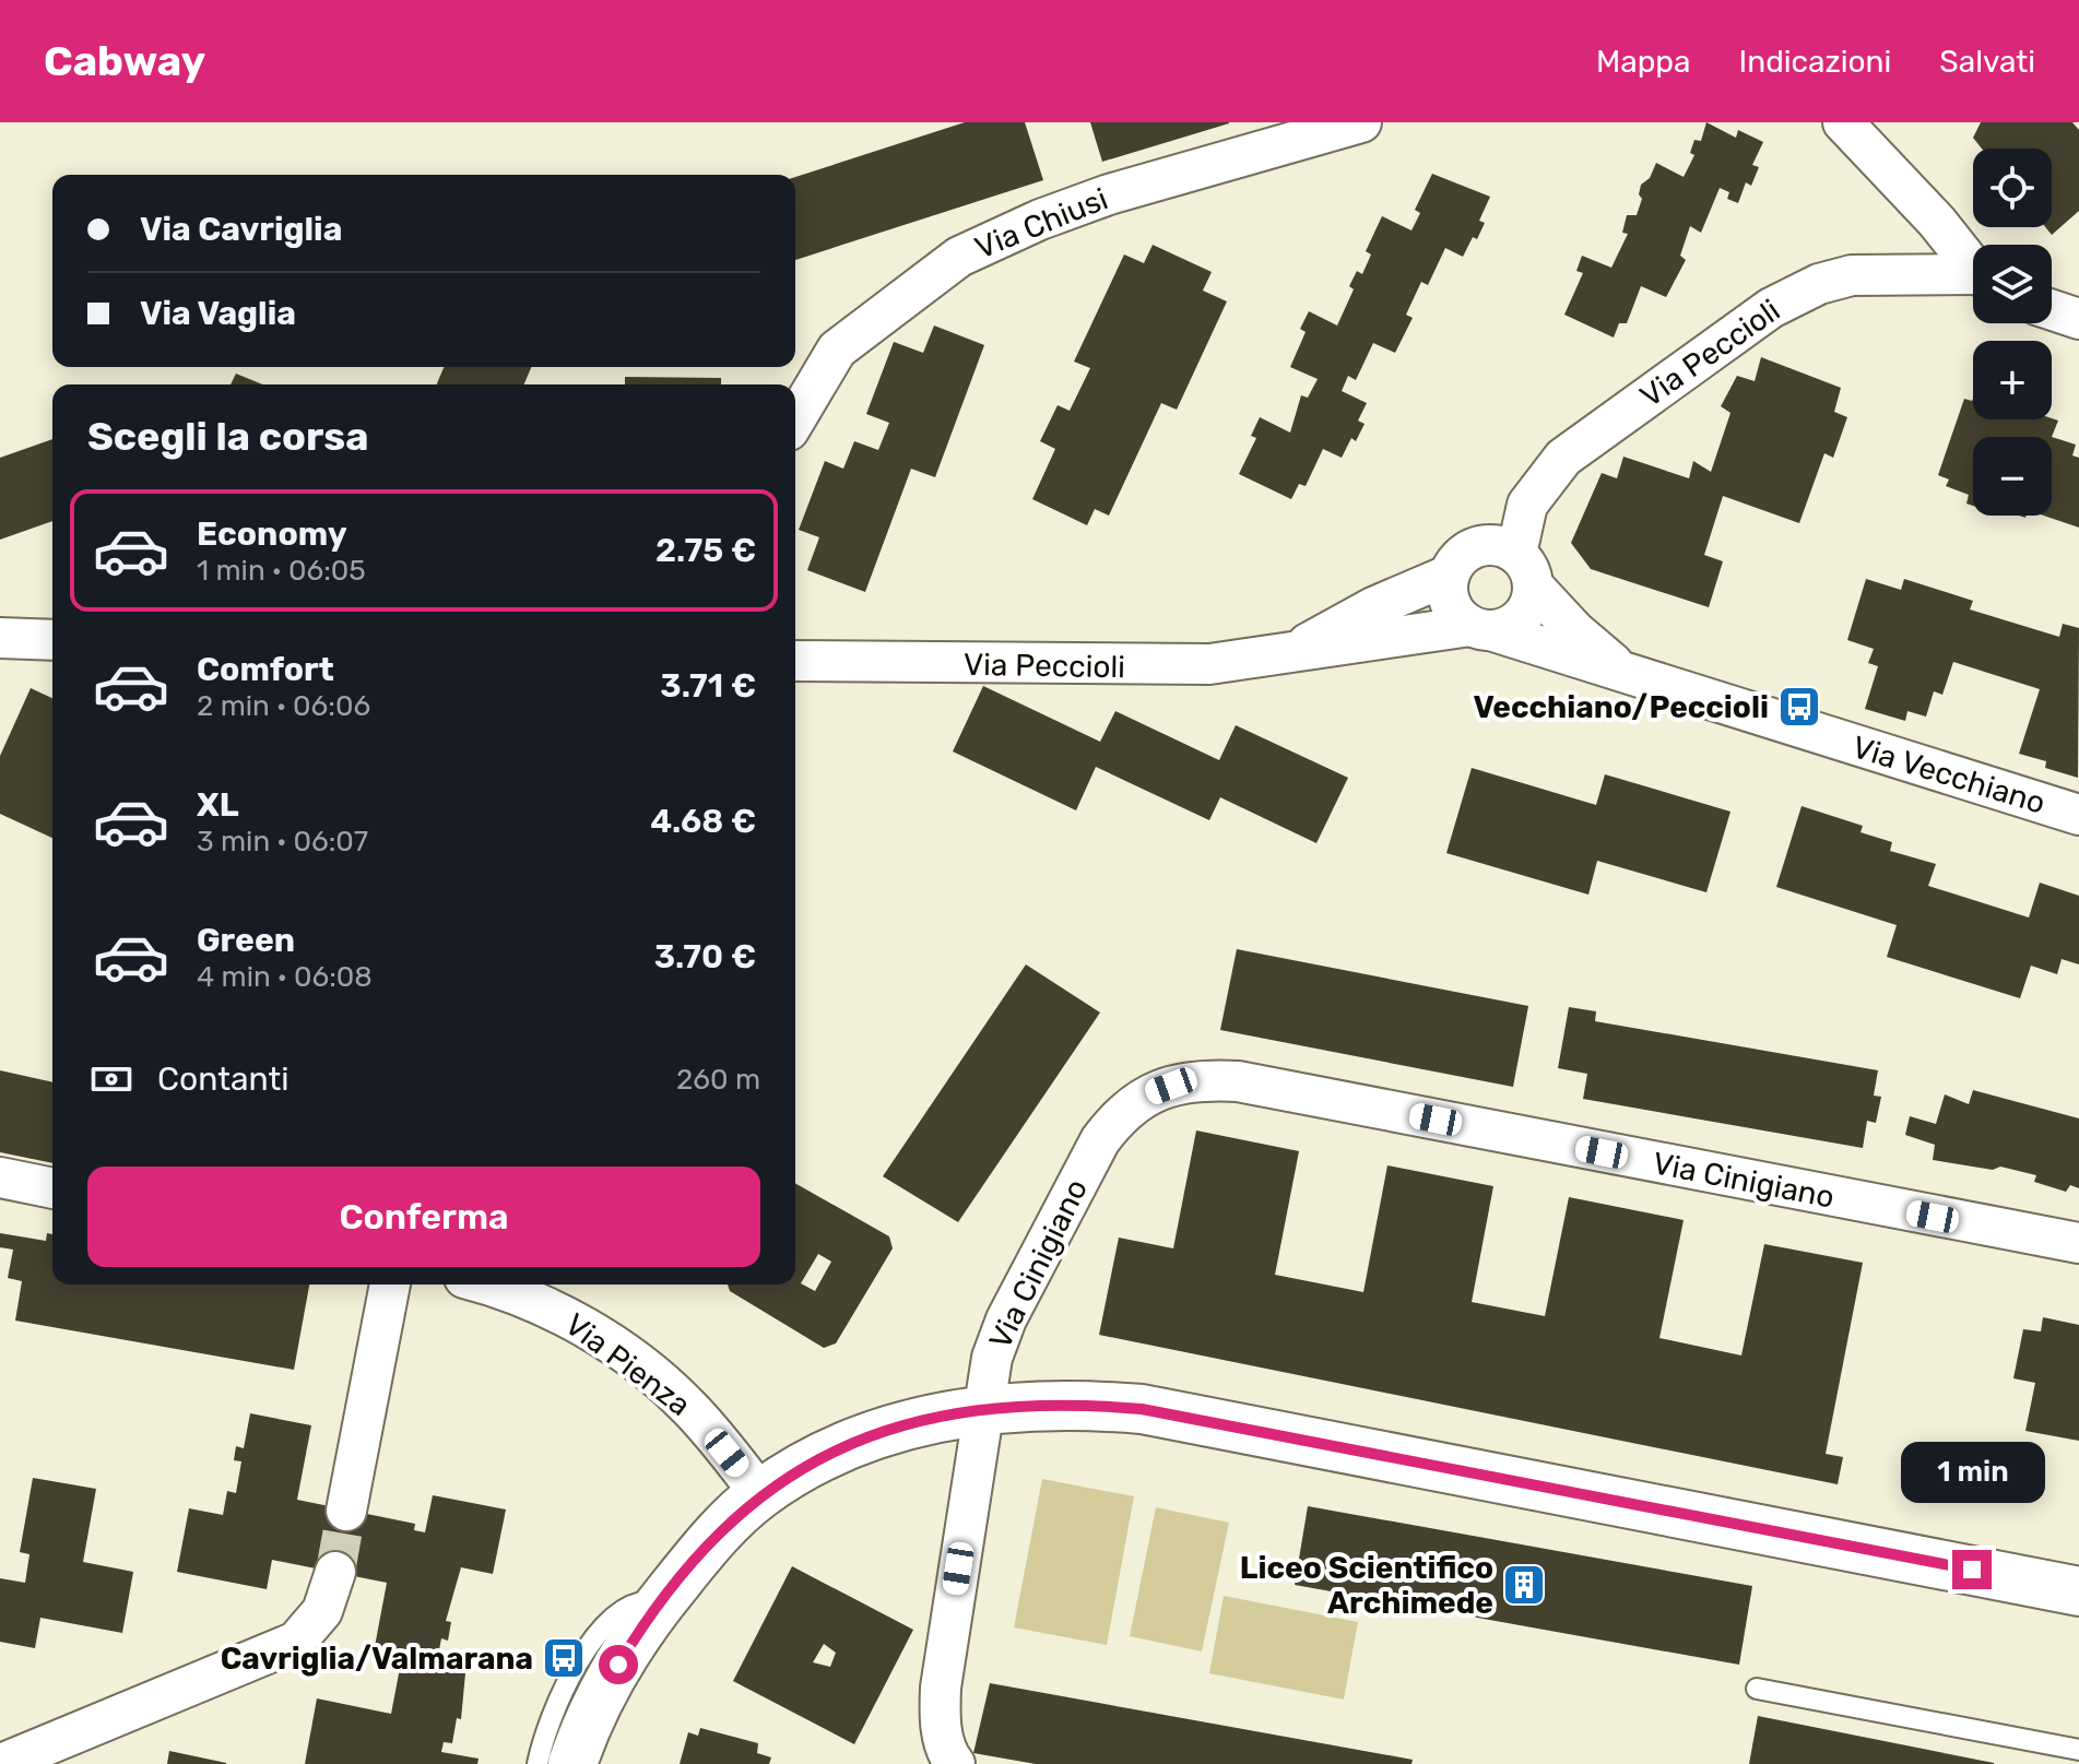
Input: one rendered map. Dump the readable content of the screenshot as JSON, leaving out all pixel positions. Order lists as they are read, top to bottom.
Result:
{
  "streets": {
    "street": [
      "Via Chiusi",
      "Via Peccioli",
      "Via Vecchiano",
      "Via Cinigiano",
      "Via Pienza"
    ]
  },
  "crossings": [
    ["Via Peccioli", "Via Vecchiano"]
  ],
  "places": {
    "bus stop": ["Vecchiano/Peccioli", "Cavriglia/Valmarana"],
    "building": ["Liceo Scientifico Archimede"]
  },
  "page": {
    "header": "Cabway",
    "nav": ["Mappa", "Indicazioni", "Salvati"],
    "map_buttons": ["+", "−"],
    "banner": ["Via Cavriglia", "Via Vaglia"],
    "heading": "Scegli la corsa",
    "list": [
      {
        "name": "Economy",
        "note": "1 min · 06:05",
        "value": "2.75 €"
      },
      {
        "name": "Comfort",
        "note": "2 min · 06:06",
        "value": "3.71 €"
      },
      {
        "name": "XL",
        "note": "3 min · 06:07",
        "value": "4.68 €"
      },
      {
        "name": "Green",
        "note": "4 min · 06:08",
        "value": "3.70 €"
      }
    ],
    "pay": ["Contanti", "260 m"],
    "buttons": "Conferma",
    "bubble": "1 min"
  }
}
